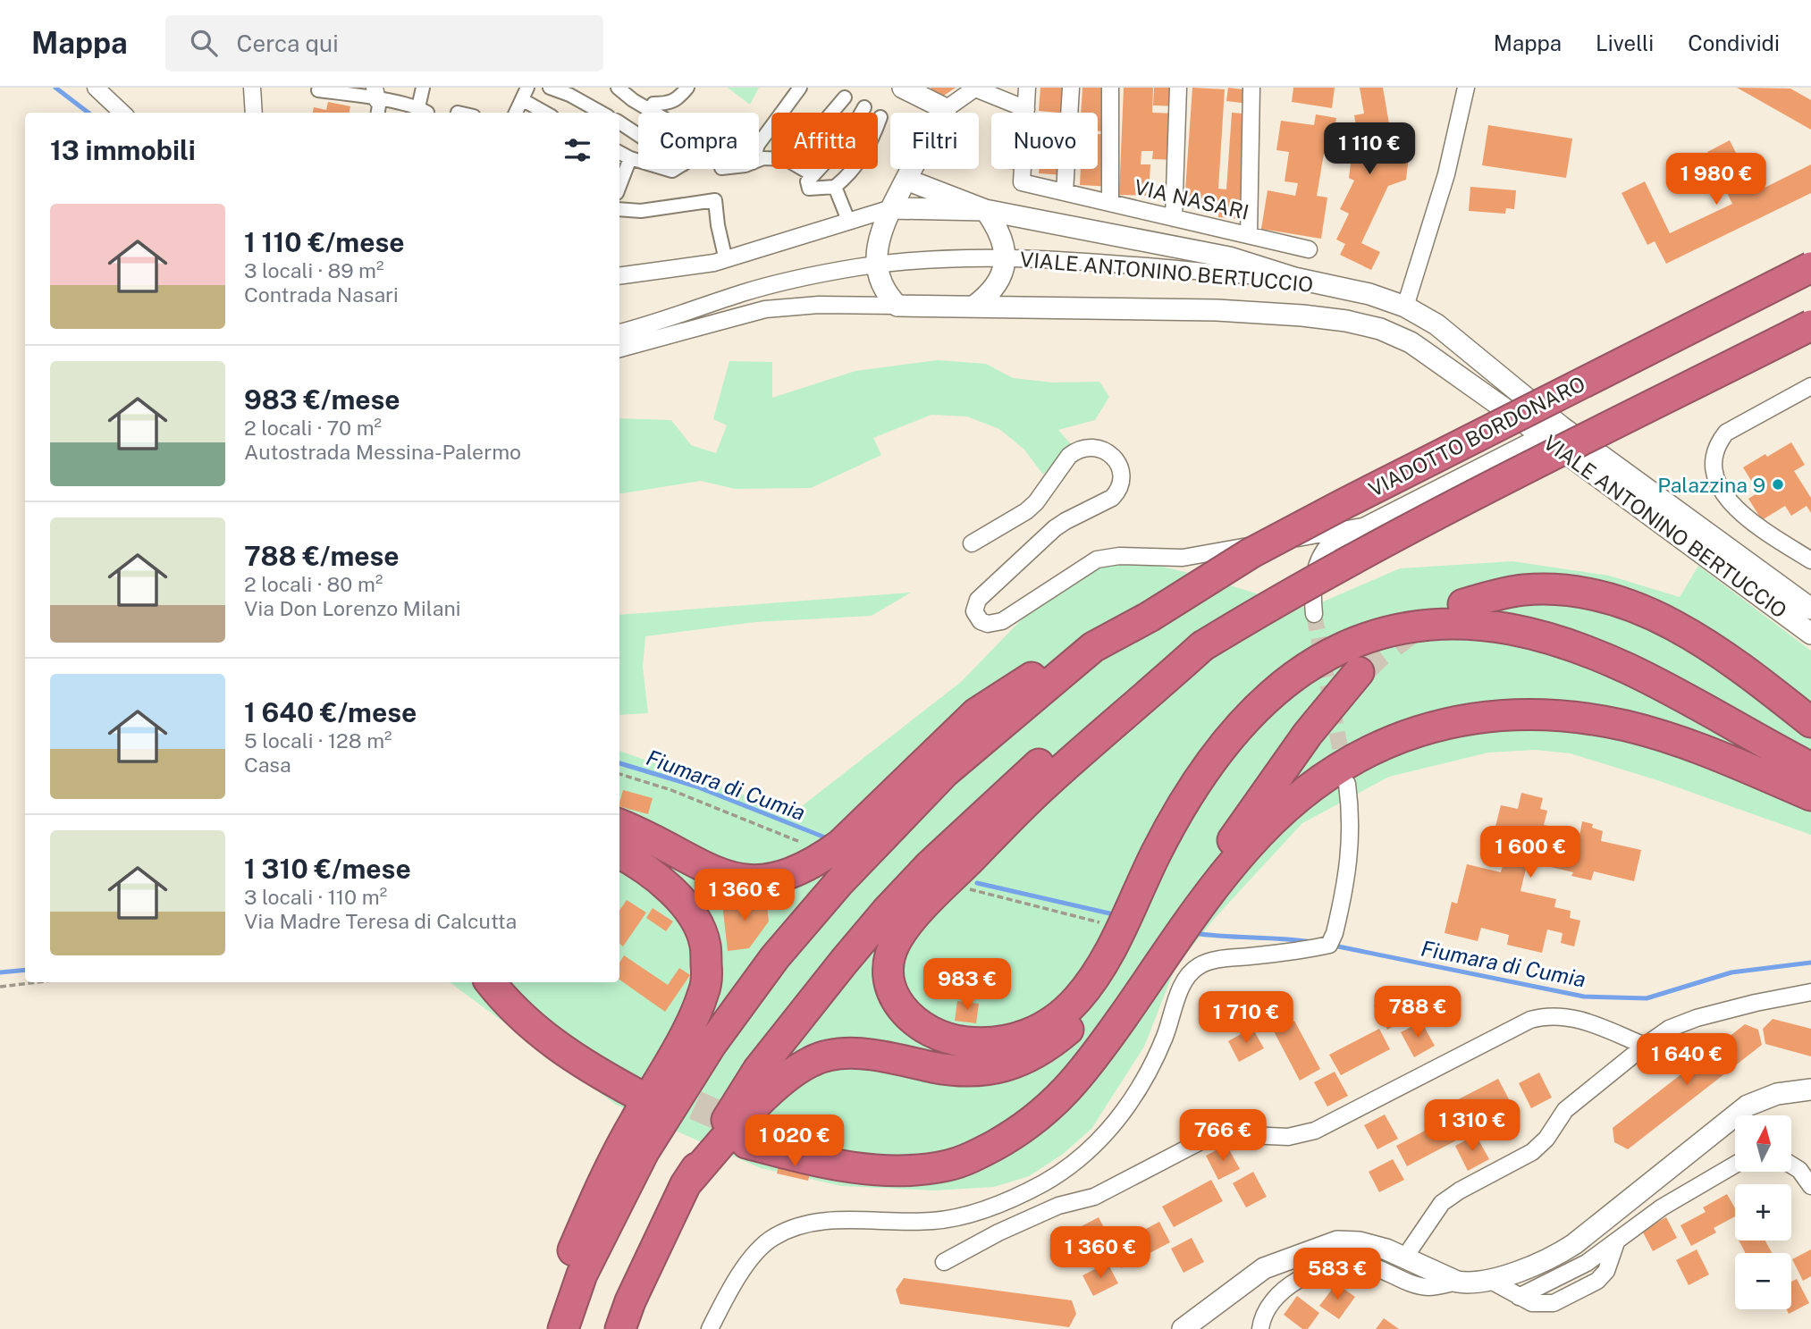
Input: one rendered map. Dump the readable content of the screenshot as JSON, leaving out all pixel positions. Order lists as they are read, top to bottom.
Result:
{
  "streets": {
    "highway": ["VIADOTTO BORDONARO"],
    "street": ["VIA NASARI", "VIALE ANTONINO BERTUCCIO"]
  },
  "water": ["Fiumara di Cumia"],
  "places": ["Palazzina 9"],
  "north": "top",
  "page": {
    "header": "Mappa",
    "search": "Cerca qui",
    "nav": ["Mappa", "Livelli", "Condividi"],
    "chip": [
      "Compra",
      "Affitta",
      "Filtri",
      "Nuovo"
    ],
    "heading": "13 immobili",
    "price": [
      "1 110 €",
      "1 980 €",
      "1 600 €",
      "1 360 €",
      "983 €",
      "788 €",
      "1 710 €",
      "1 640 €",
      "1 310 €",
      "766 €",
      "1 020 €",
      "1 360 €",
      "583 €"
    ],
    "list": [
      {
        "name": "1 110 €/mese",
        "note": "3 locali · 89 m² · Contrada Nasari"
      },
      {
        "name": "983 €/mese",
        "note": "2 locali · 70 m² · Autostrada Messina-Palermo"
      },
      {
        "name": "788 €/mese",
        "note": "2 locali · 80 m² · Via Don Lorenzo Milani"
      },
      {
        "name": "1 640 €/mese",
        "note": "5 locali · 128 m² · Casa"
      },
      {
        "name": "1 310 €/mese",
        "note": "3 locali · 110 m² · Via Madre Teresa di Calcutta"
      }
    ],
    "map_buttons": ["+", "−"]
  }
}
